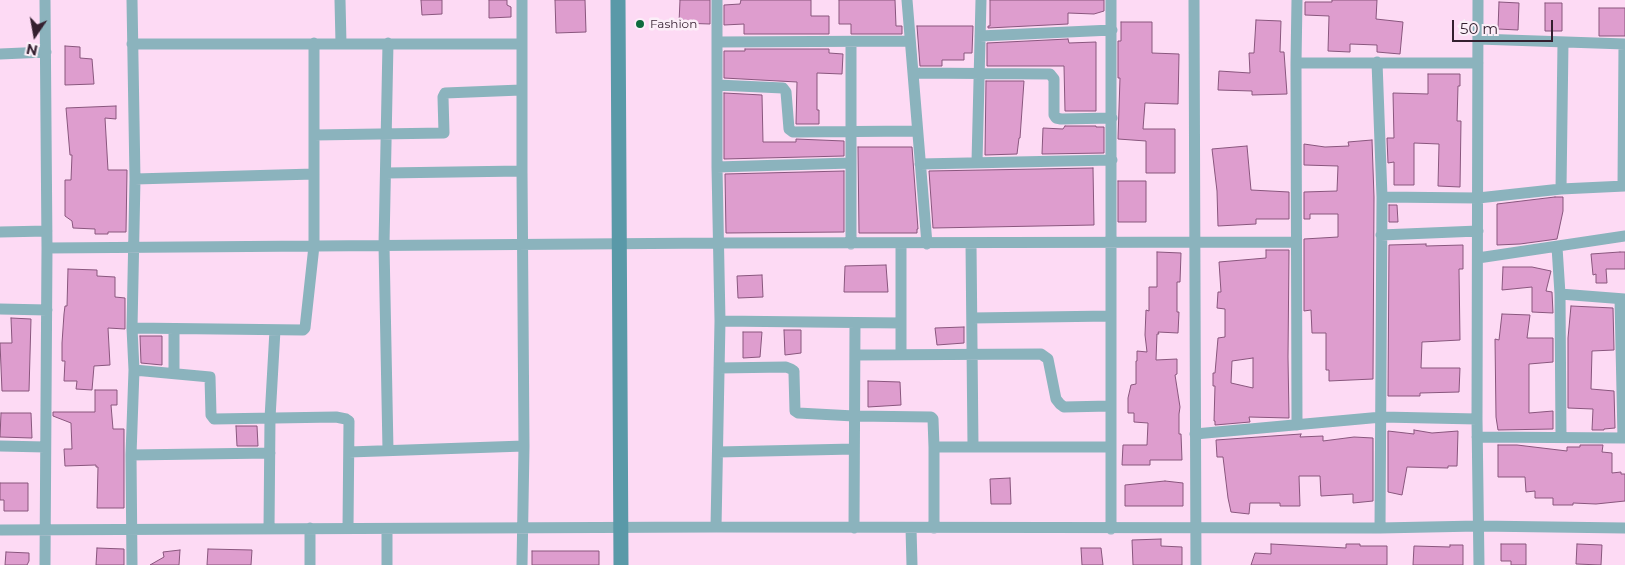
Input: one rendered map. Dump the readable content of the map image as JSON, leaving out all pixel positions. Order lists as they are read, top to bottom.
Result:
{
  "places": ["Fashion"],
  "scale_bar": "50 m",
  "north": "bottom"
}
